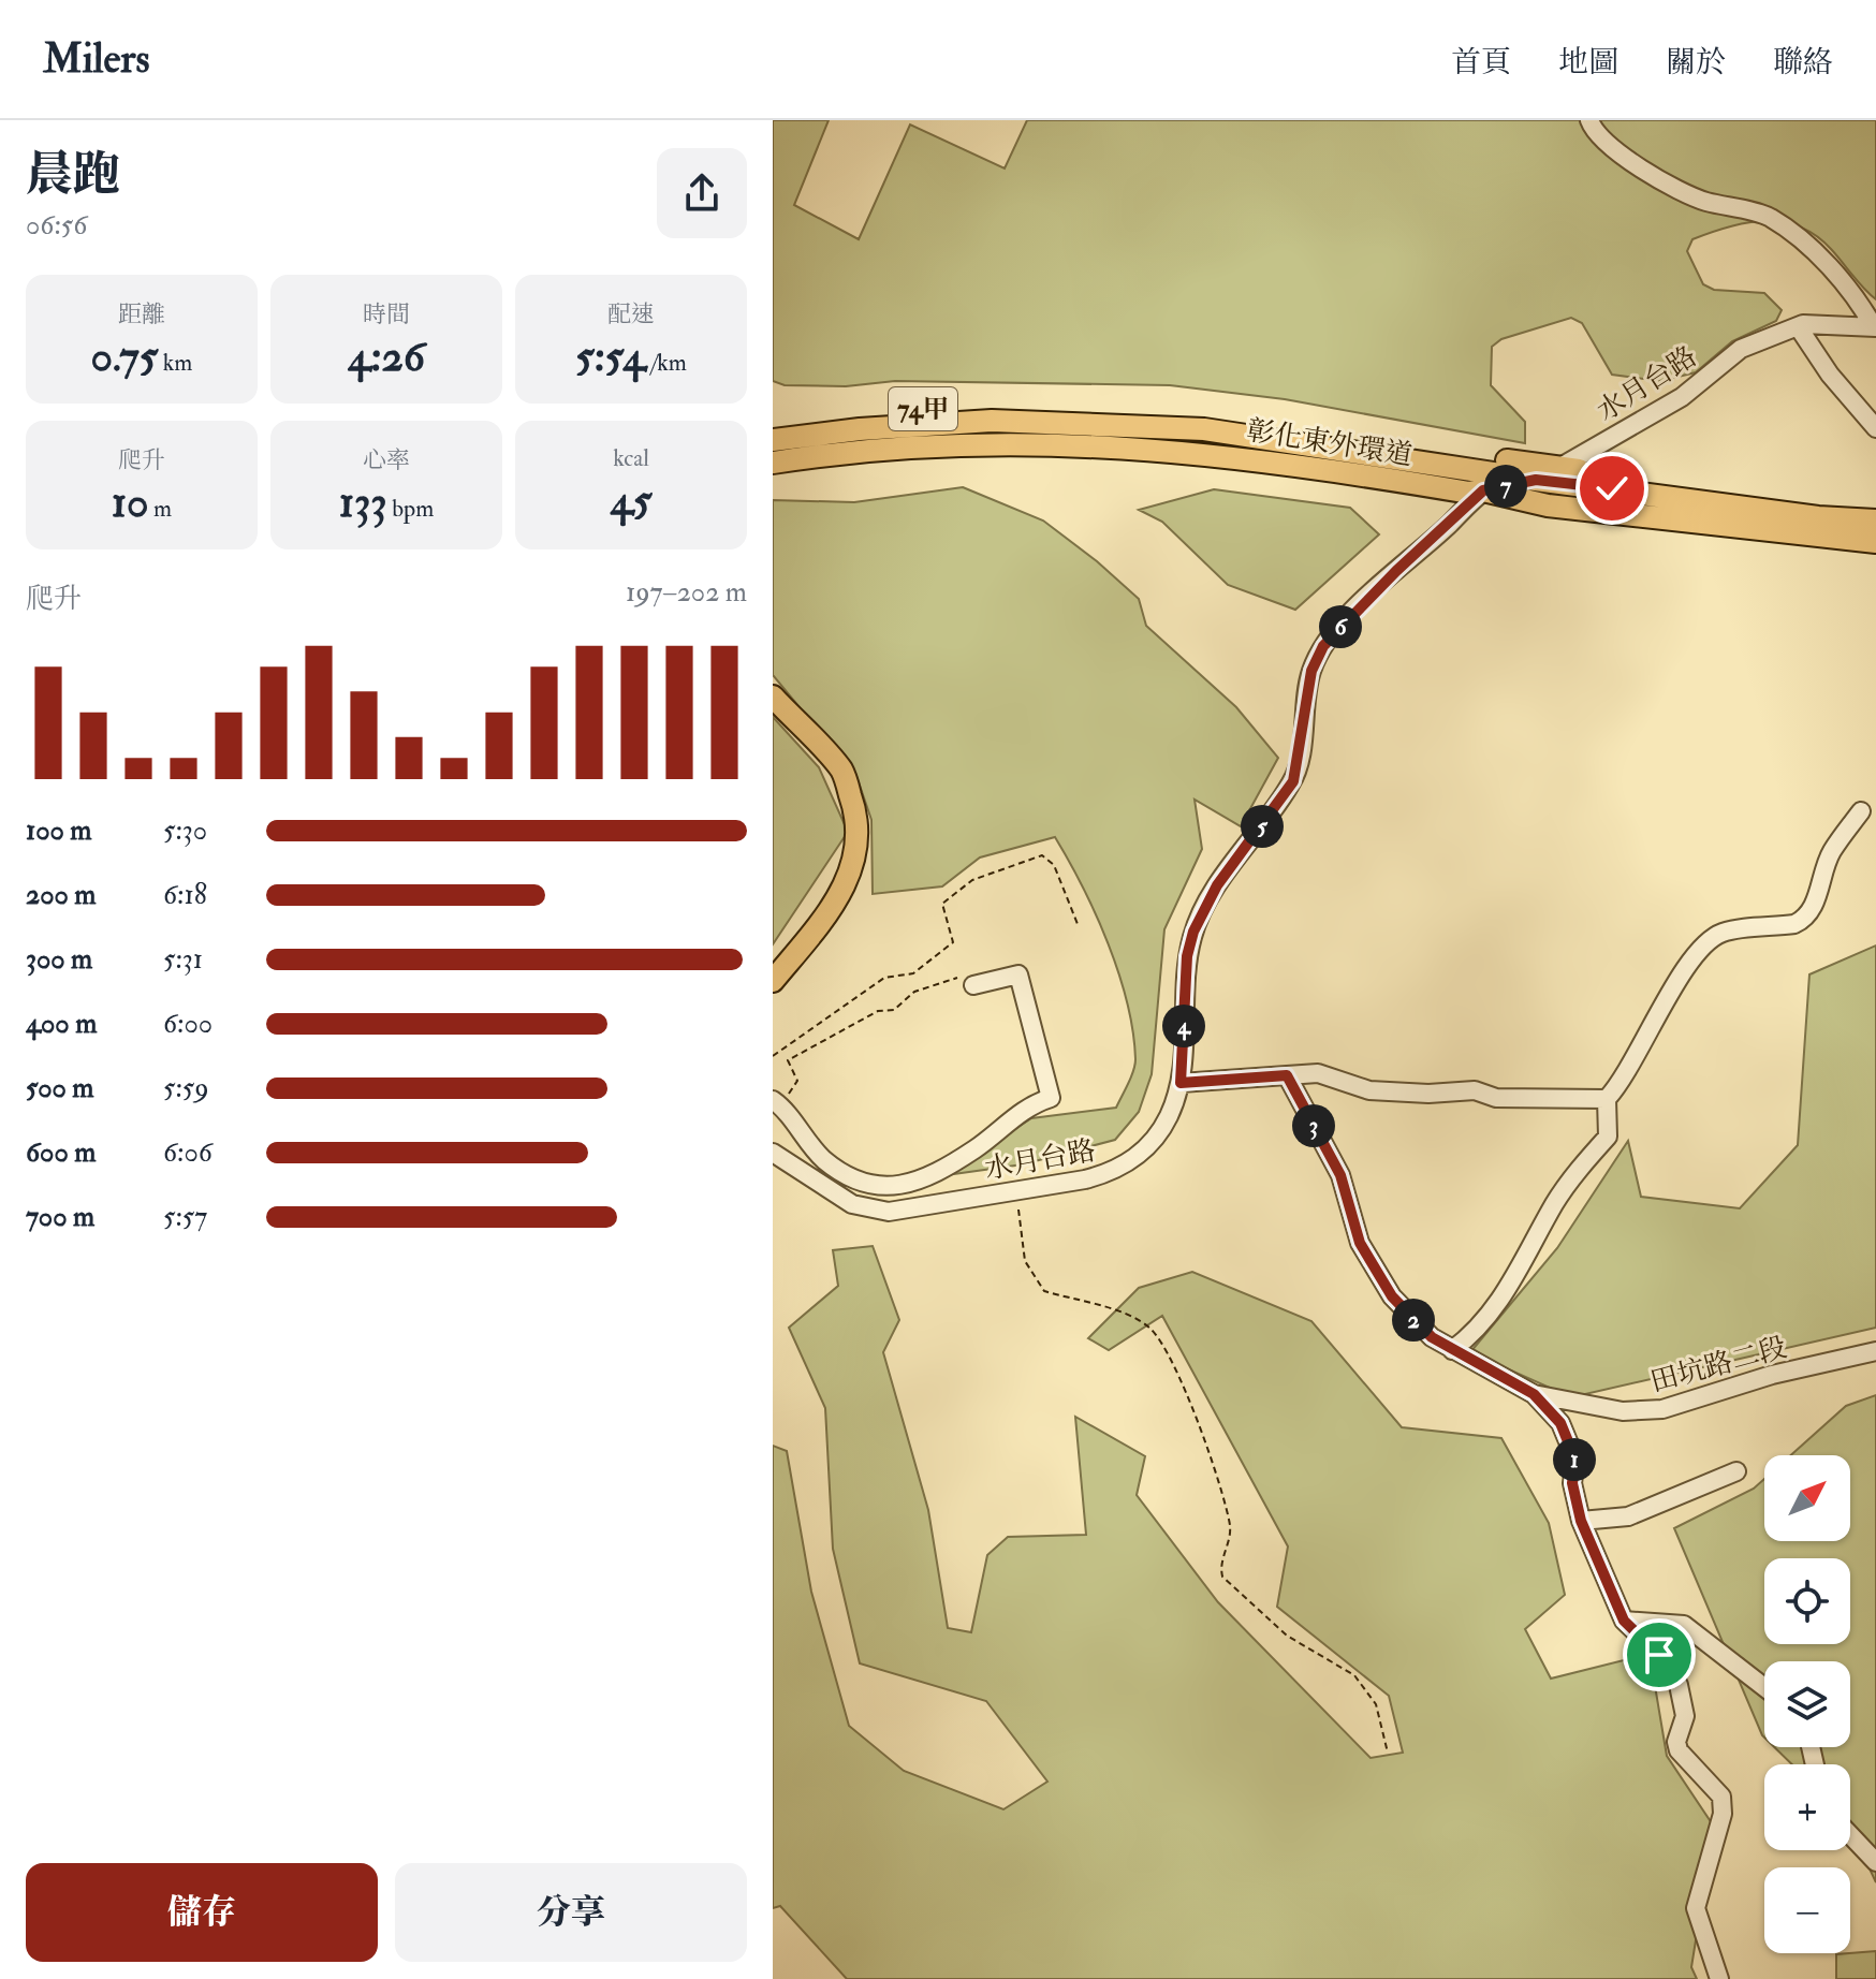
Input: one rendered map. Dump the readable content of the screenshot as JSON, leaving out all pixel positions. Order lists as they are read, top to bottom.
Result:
{
  "streets": {
    "main road": ["74甲", "彰化東外環道"],
    "street": ["水月台路", "田坑路二段"]
  },
  "crossings": [
    ["水月台路", "74甲"],
    ["水月台路", "彰化東外環道"],
    ["74甲", "彰化東外環道"]
  ],
  "north": "top right",
  "page": {
    "header": "Milers",
    "nav": [
      "首頁",
      "地圖",
      "關於",
      "聯絡"
    ],
    "heading": ["晨跑", "06:56"],
    "stats": [
      ["距離", "0.75 km"],
      ["時間", "4:26"],
      ["配速", "5:54 /km"],
      ["爬升", "10 m"],
      ["心率", "133 bpm"],
      ["kcal", "45"]
    ],
    "pins": [
      "7",
      "6",
      "5",
      "4",
      "3",
      "2",
      "1"
    ],
    "chart": ["爬升", "197–202 m"],
    "list": [
      {
        "name": "100 m",
        "note": "5:30"
      },
      {
        "name": "200 m",
        "note": "6:18"
      },
      {
        "name": "300 m",
        "note": "5:31"
      },
      {
        "name": "400 m",
        "note": "6:00"
      },
      {
        "name": "500 m",
        "note": "5:59"
      },
      {
        "name": "600 m",
        "note": "6:06"
      },
      {
        "name": "700 m",
        "note": "5:57"
      }
    ],
    "map_buttons": ["+", "−"],
    "buttons": ["儲存", "分享"]
  }
}
